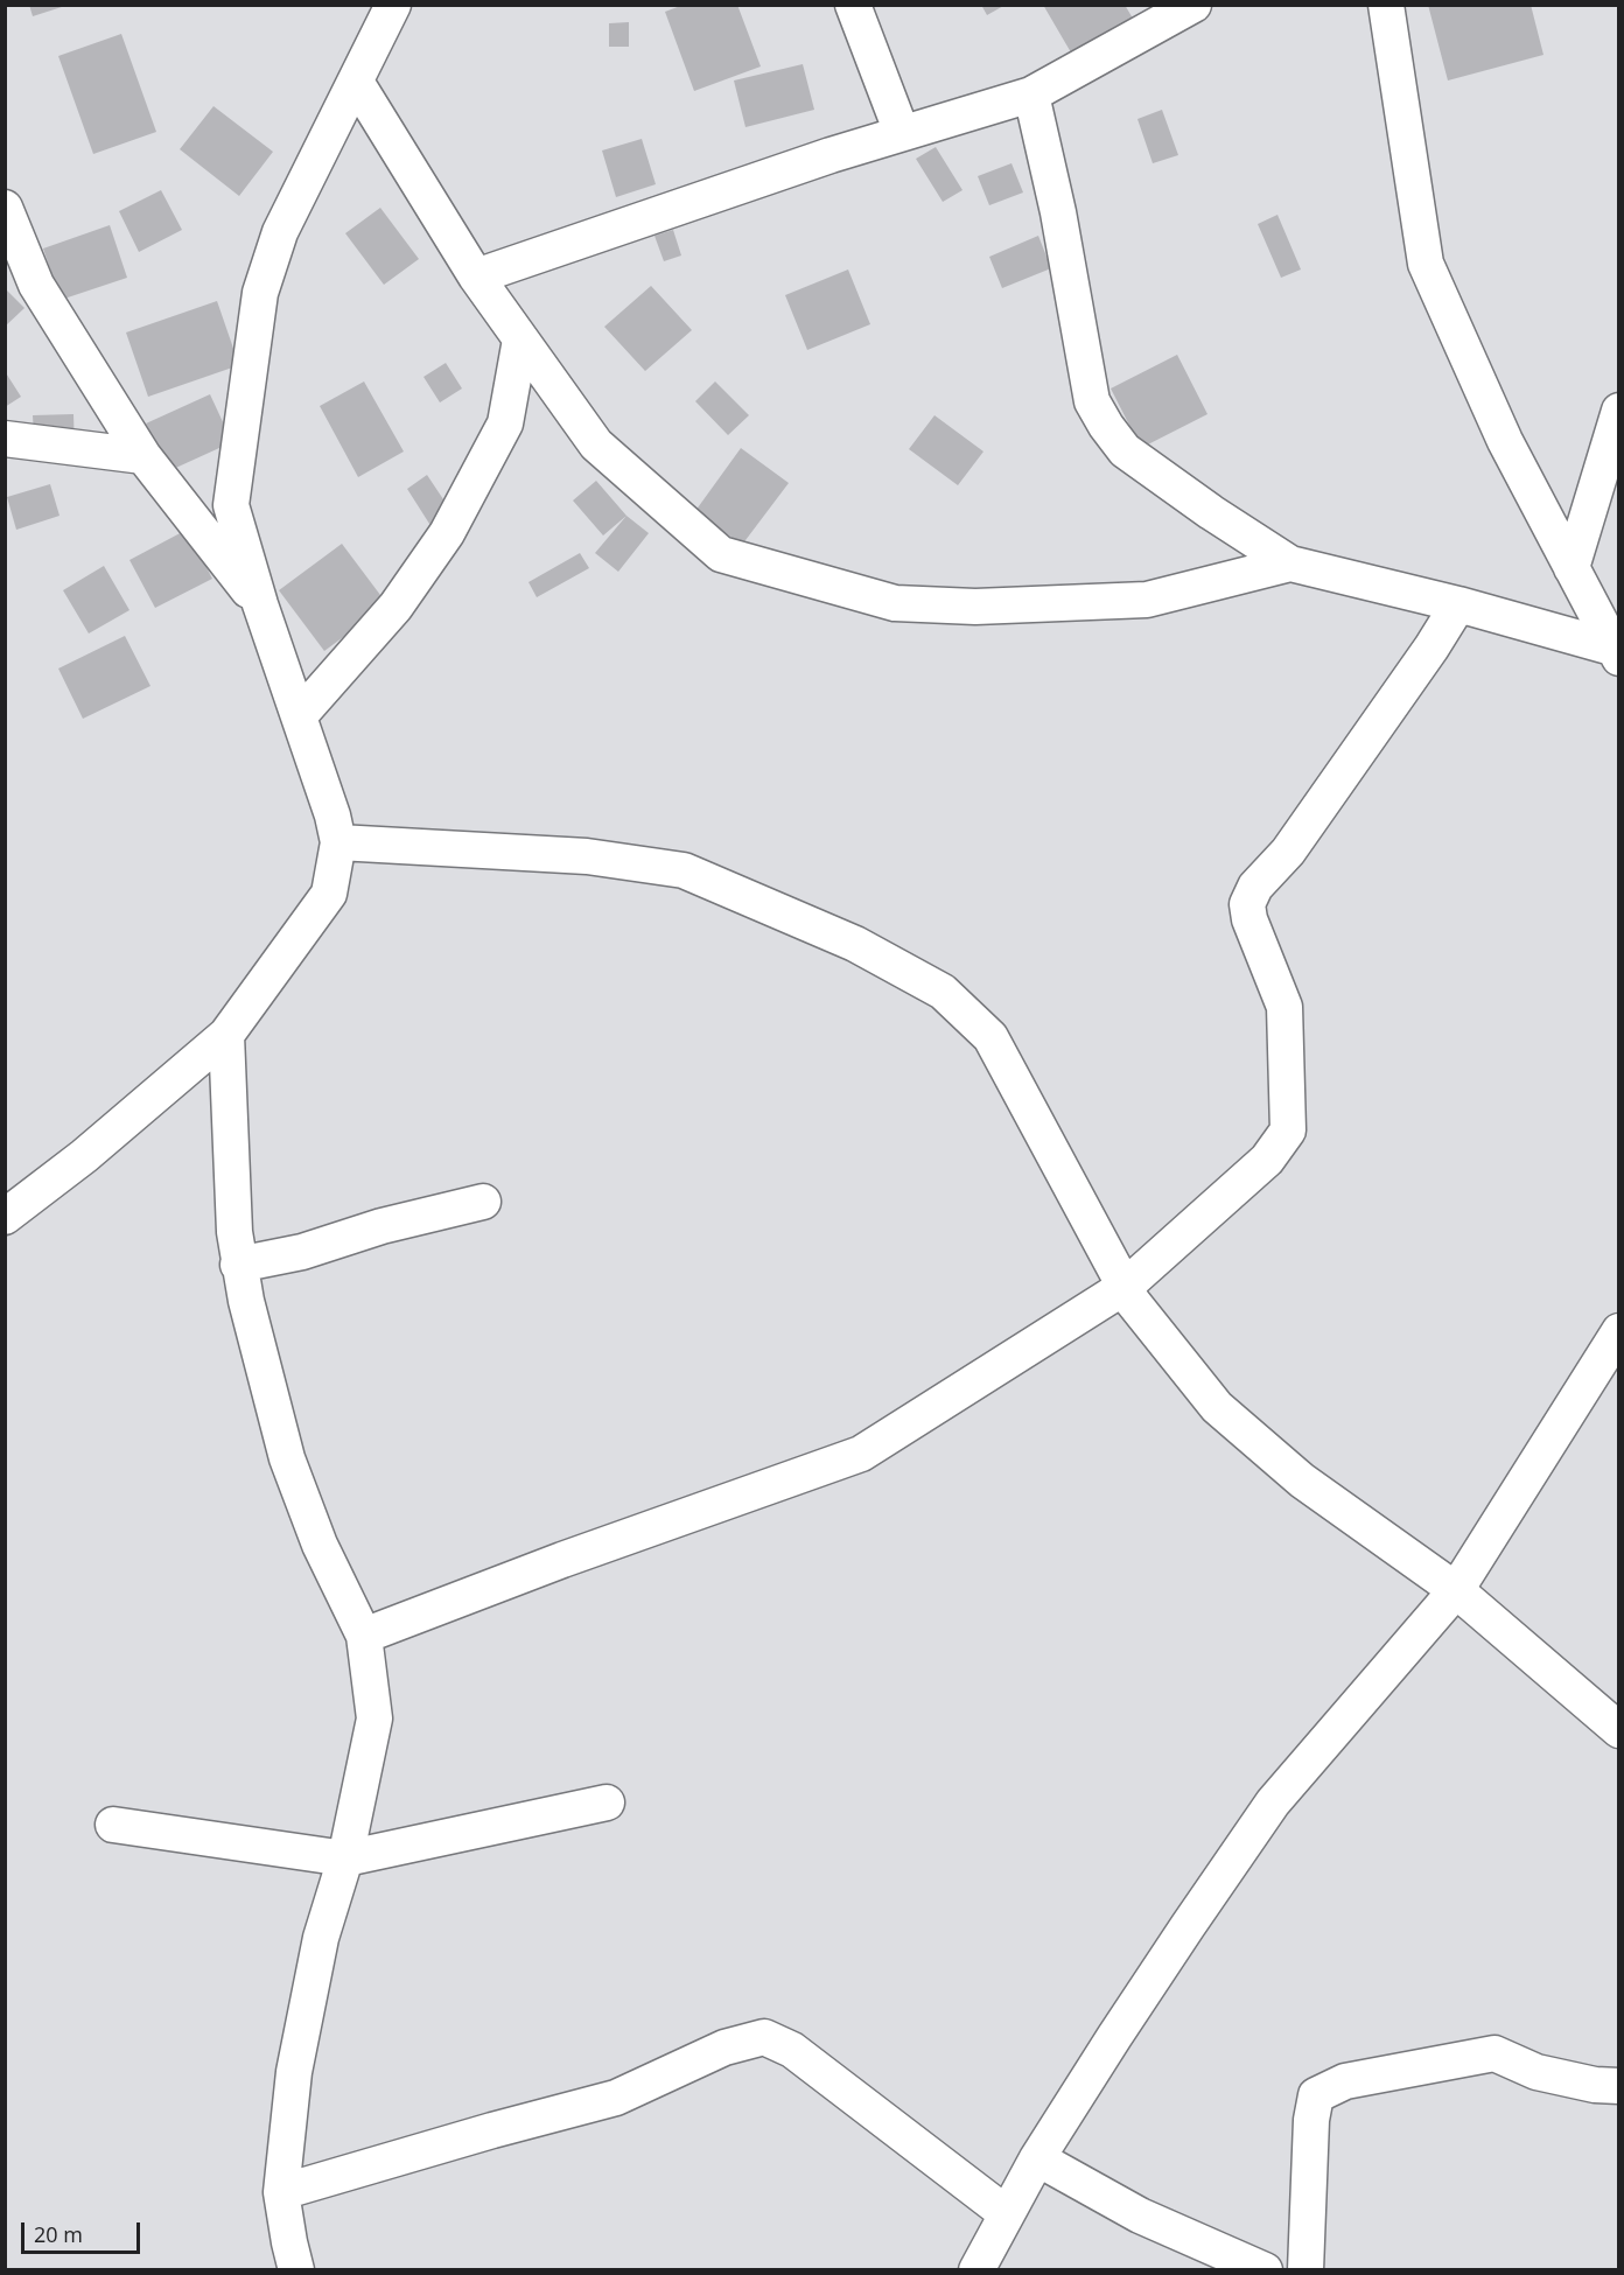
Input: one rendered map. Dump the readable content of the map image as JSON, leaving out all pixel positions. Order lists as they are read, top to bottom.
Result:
{
  "scale_bar": "20 m"
}
